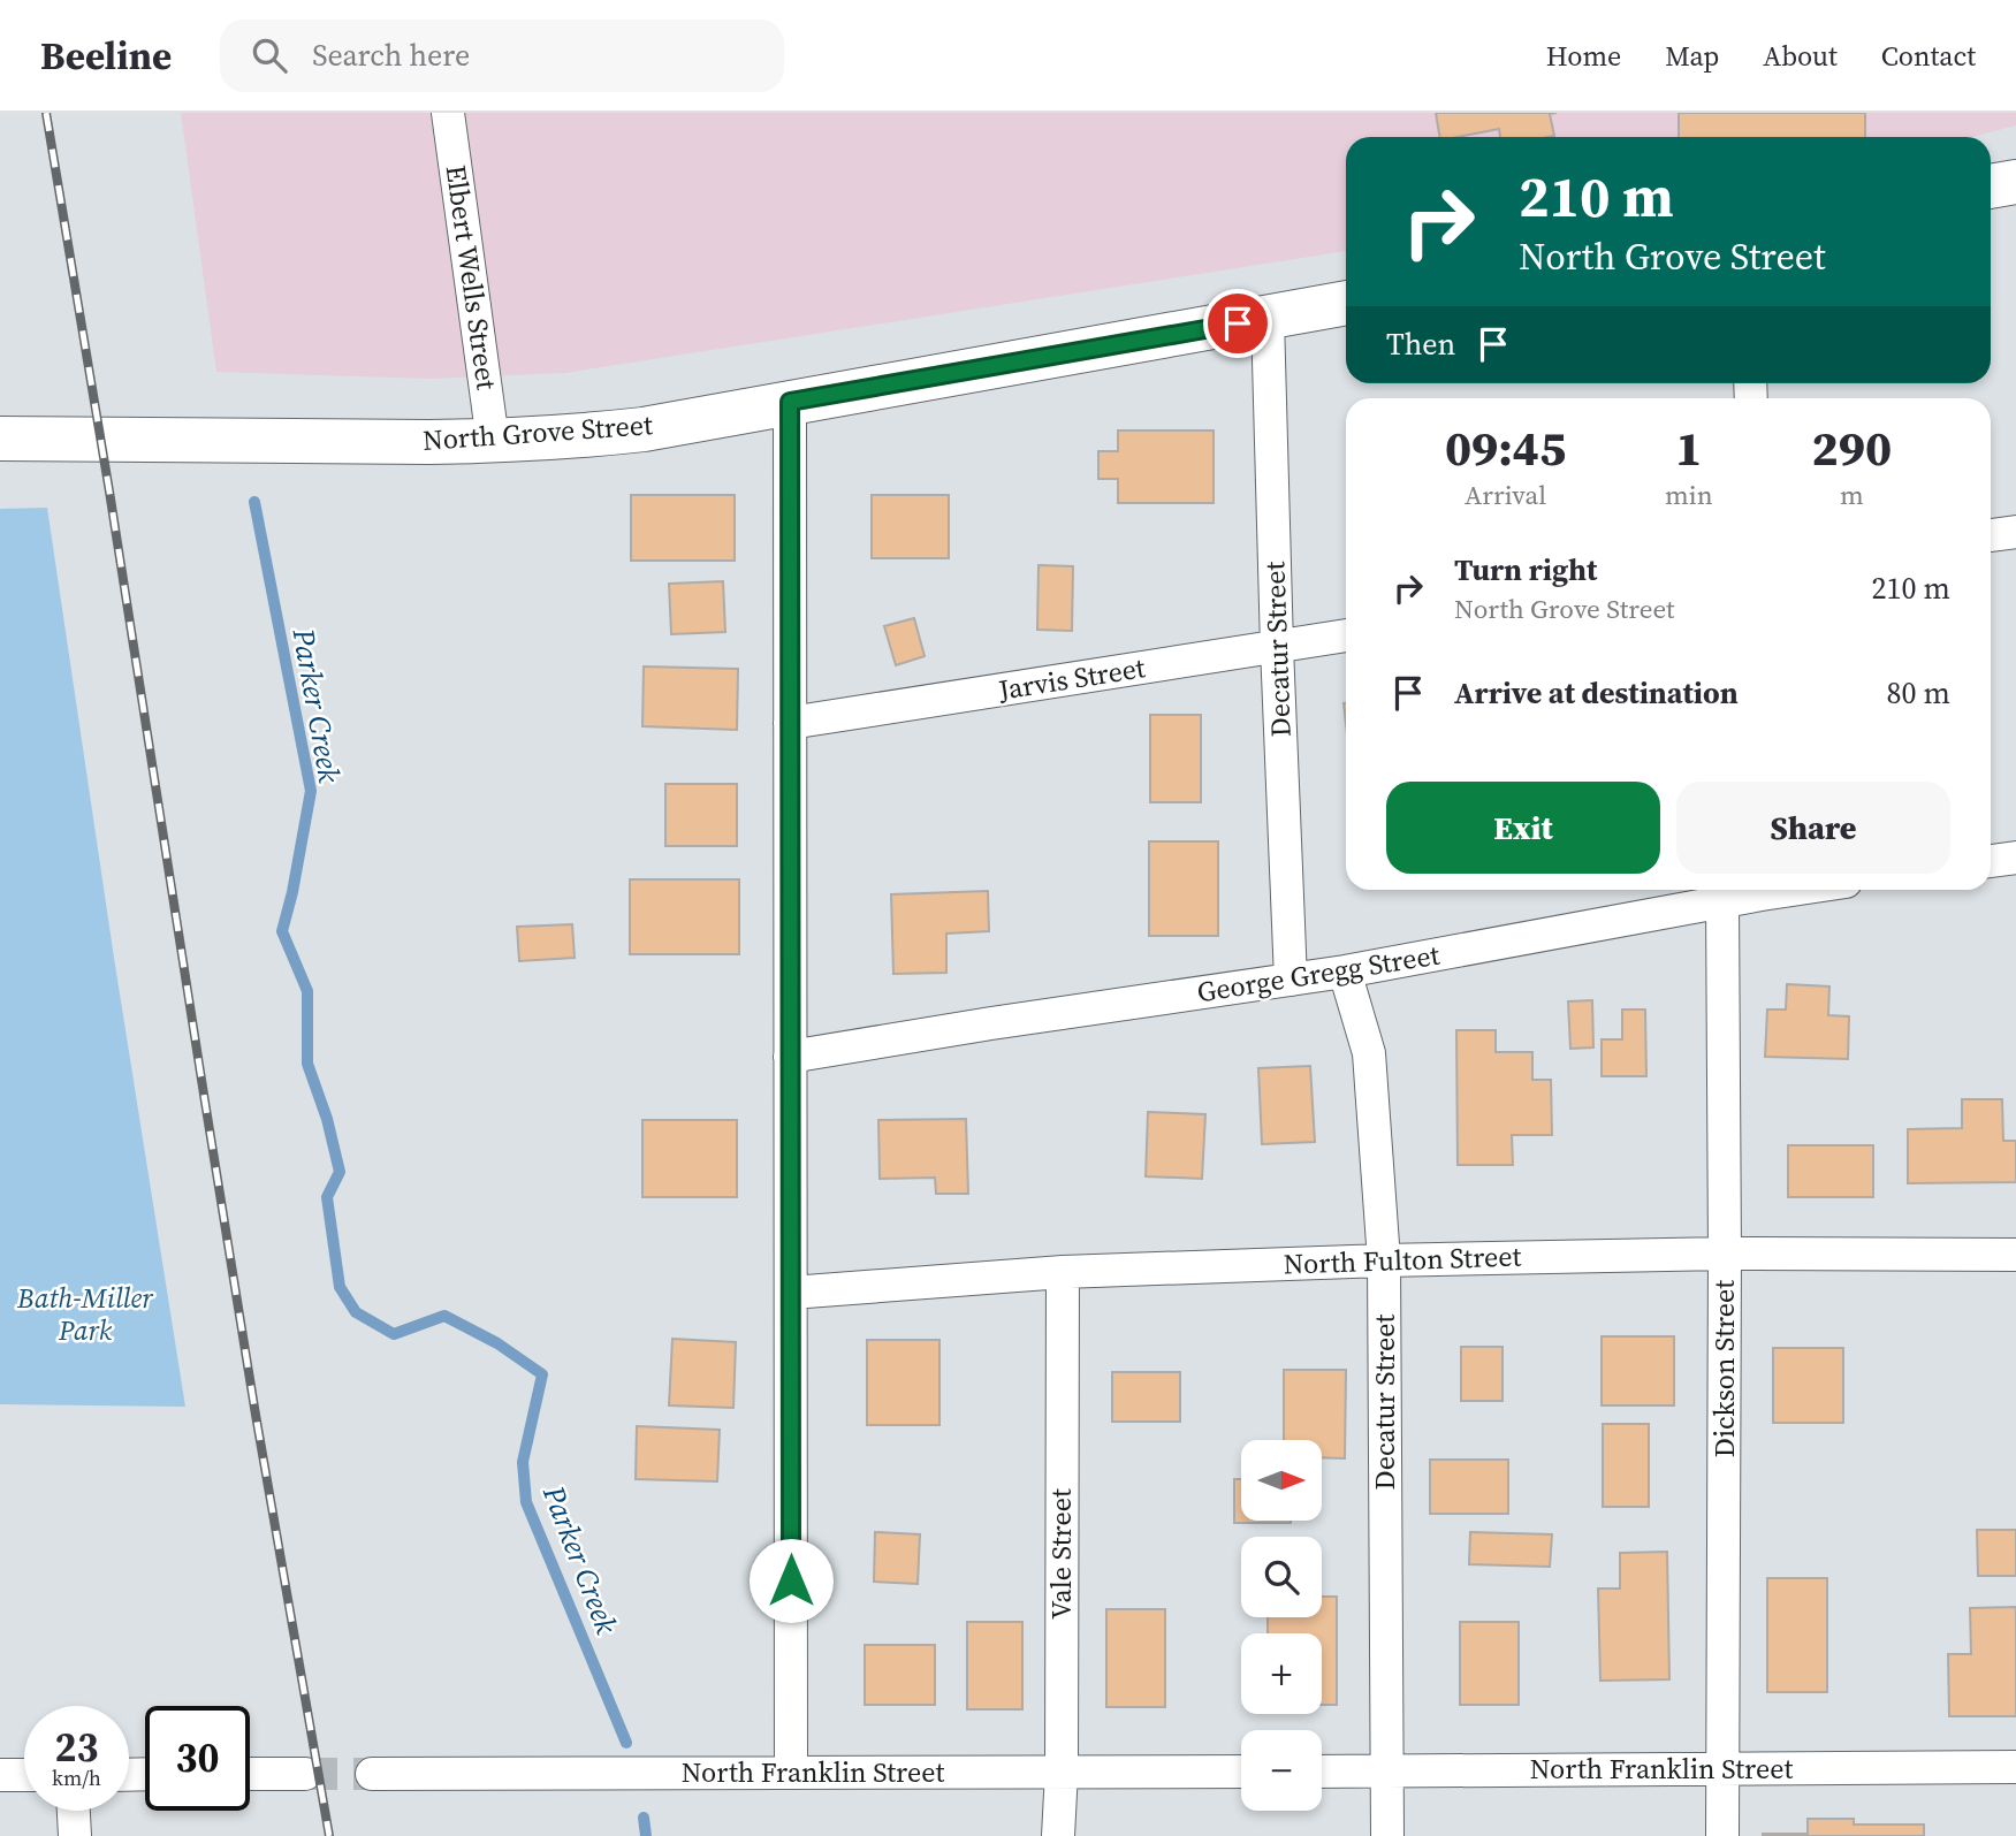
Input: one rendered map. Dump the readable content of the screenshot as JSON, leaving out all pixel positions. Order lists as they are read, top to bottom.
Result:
{
  "streets": {
    "main road": ["North Grove Street"],
    "street": [
      "Elbert Wells Street",
      "Decatur Street",
      "Jarvis Street",
      "George Gregg Street",
      "North Fulton Street",
      "Dickson Street",
      "Vale Street",
      "North Franklin Street"
    ]
  },
  "crossings": [
    ["Elbert Wells Street", "North Grove Street"],
    ["North Grove Street", "Decatur Street"],
    ["Decatur Street", "Jarvis Street"],
    ["Decatur Street", "George Gregg Street"],
    ["Decatur Street", "North Fulton Street"],
    ["Decatur Street", "North Franklin Street"],
    ["George Gregg Street", "Dickson Street"],
    ["North Fulton Street", "Dickson Street"],
    ["North Fulton Street", "Vale Street"],
    ["Dickson Street", "North Franklin Street"],
    ["Vale Street", "North Franklin Street"]
  ],
  "water": ["Parker Creek"],
  "parks": ["Bath-Miller Park"],
  "north": "right",
  "page": {
    "header": "Beeline",
    "search": "Search here",
    "nav": [
      "Home",
      "Map",
      "About",
      "Contact"
    ],
    "turn": ["210 m", "North Grove Street"],
    "then": "Then",
    "eta": [
      "09:45",
      "Arrival",
      "1",
      "min",
      "290",
      "m"
    ],
    "list": [
      {
        "name": "Turn right",
        "note": "North Grove Street",
        "value": "210 m"
      },
      {
        "name": "Arrive at destination",
        "value": "80 m"
      }
    ],
    "buttons": ["Exit", "Share"],
    "map_buttons": ["+", "−"],
    "speed": "23 km/h",
    "limit": "30"
  }
}
